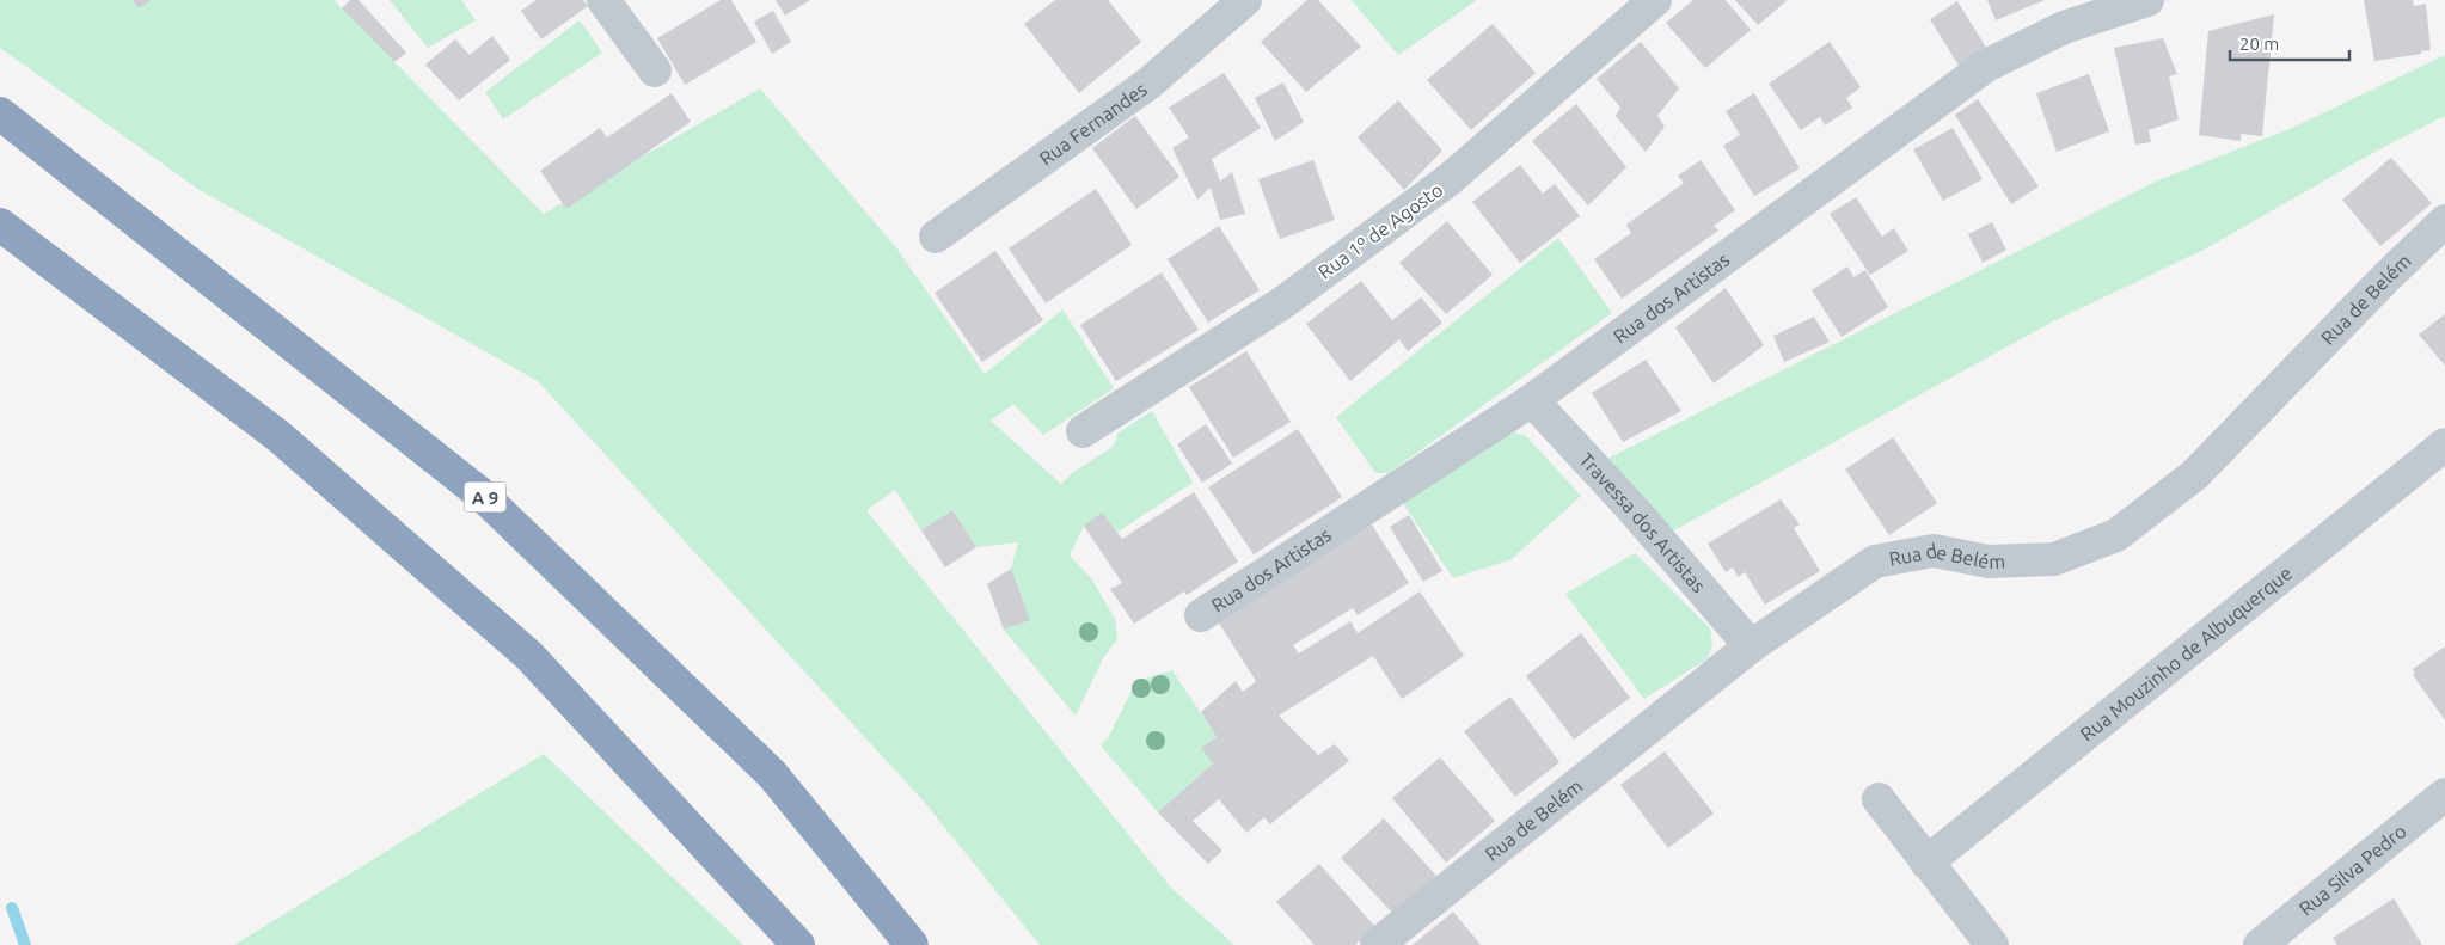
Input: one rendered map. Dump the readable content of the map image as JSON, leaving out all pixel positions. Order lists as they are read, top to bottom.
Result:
{
  "streets": {
    "highway": ["A 9"],
    "street": [
      "Rua Fernandes",
      "Rua 1º de Agosto",
      "Rua dos Artistas",
      "Rua de Belém",
      "Travessa dos Artistas",
      "Rua Mouzinho de Albuquerque",
      "Rua Silva Pedro"
    ]
  },
  "crossings": [
    ["Rua dos Artistas", "Travessa dos Artistas"],
    ["Rua de Belém", "Travessa dos Artistas"]
  ],
  "scale_bar": "20 m"
}
